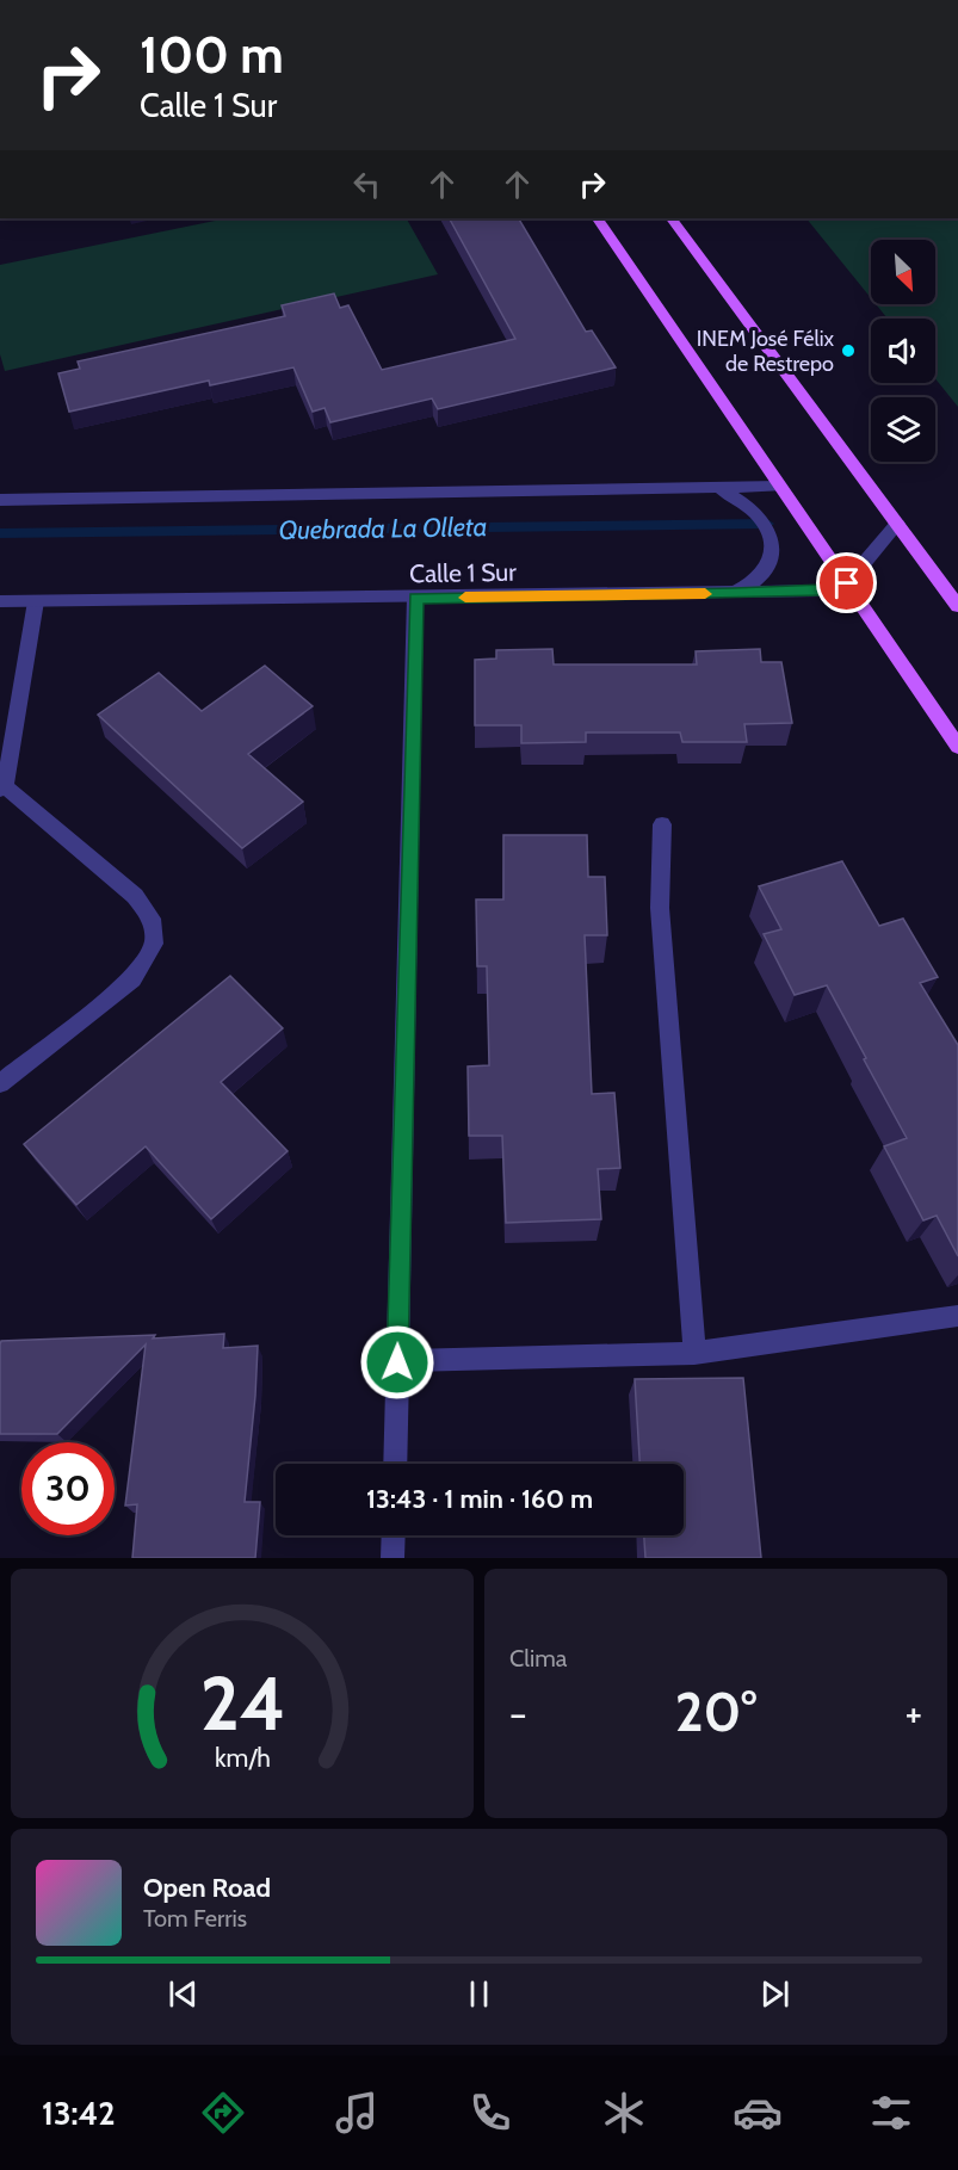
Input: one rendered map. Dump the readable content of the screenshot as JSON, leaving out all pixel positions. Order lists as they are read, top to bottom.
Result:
{
  "streets": {
    "street": ["Calle 1 Sur"]
  },
  "water": ["Quebrada La Olleta"],
  "places": ["INEM José Félix de Restrepo"],
  "north": "bottom right",
  "page": {
    "turn": ["100 m", "Calle 1 Sur"],
    "limit": "30",
    "trip": "13:43 · 1 min · 160 m",
    "tile": "Clima",
    "heat": ["−", "20°", "+"],
    "song": ["Open Road", "Tom Ferris"],
    "tabs": "13:42",
    "gauge": ["24", "km/h"]
  }
}
